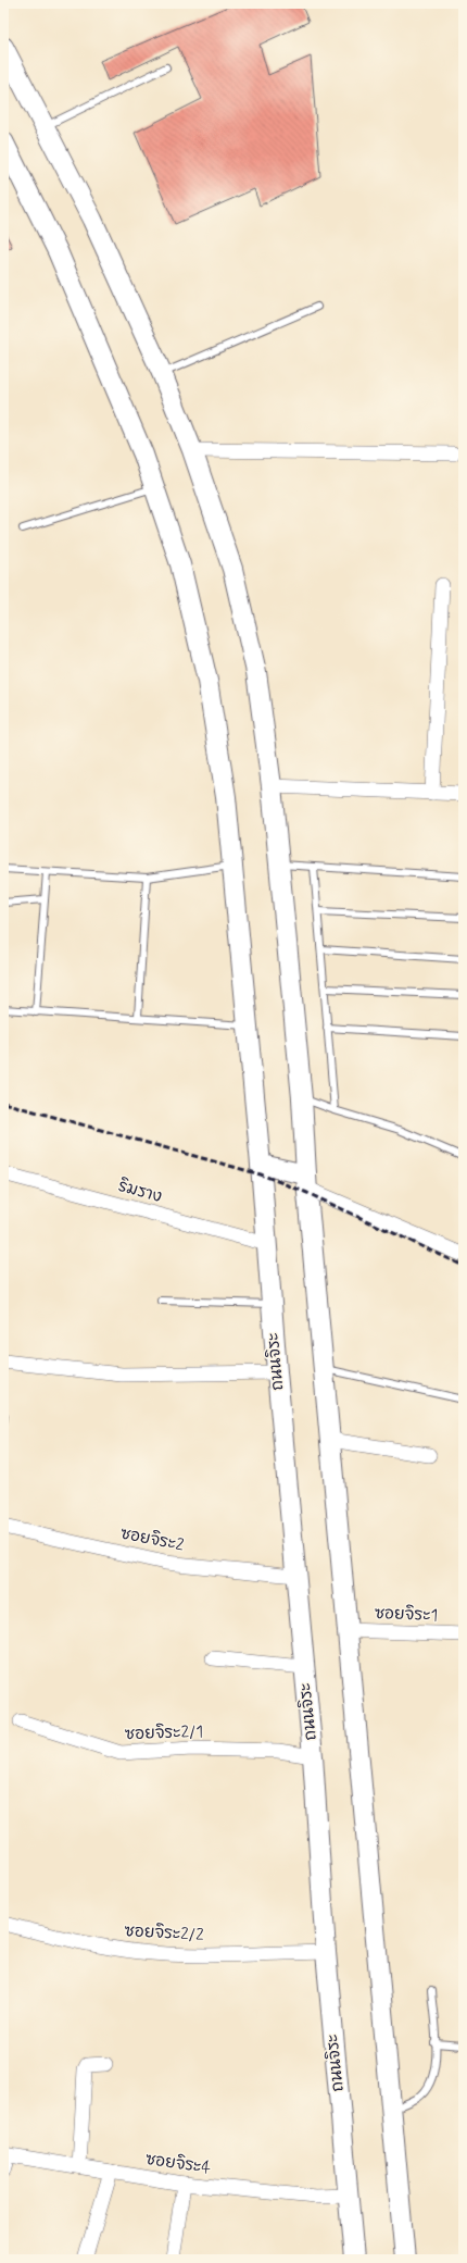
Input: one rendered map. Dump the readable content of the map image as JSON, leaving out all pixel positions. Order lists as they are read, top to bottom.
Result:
{
  "streets": {
    "main road": ["ถนนจิระ"],
    "street": [
      "ริมราง",
      "ซอยจิระ2",
      "ซอยจิระ1",
      "ซอยจิระ2/1",
      "ซอยจิระ2/2",
      "ซอยจิระ4"
    ]
  },
  "crossings": [
    ["ริมราง", "ถนนจิระ"],
    ["ถนนจิระ", "ซอยจิระ2"],
    ["ถนนจิระ", "ซอยจิระ2/1"],
    ["ถนนจิระ", "ซอยจิระ2/2"],
    ["ถนนจิระ", "ซอยจิระ4"]
  ]
}
